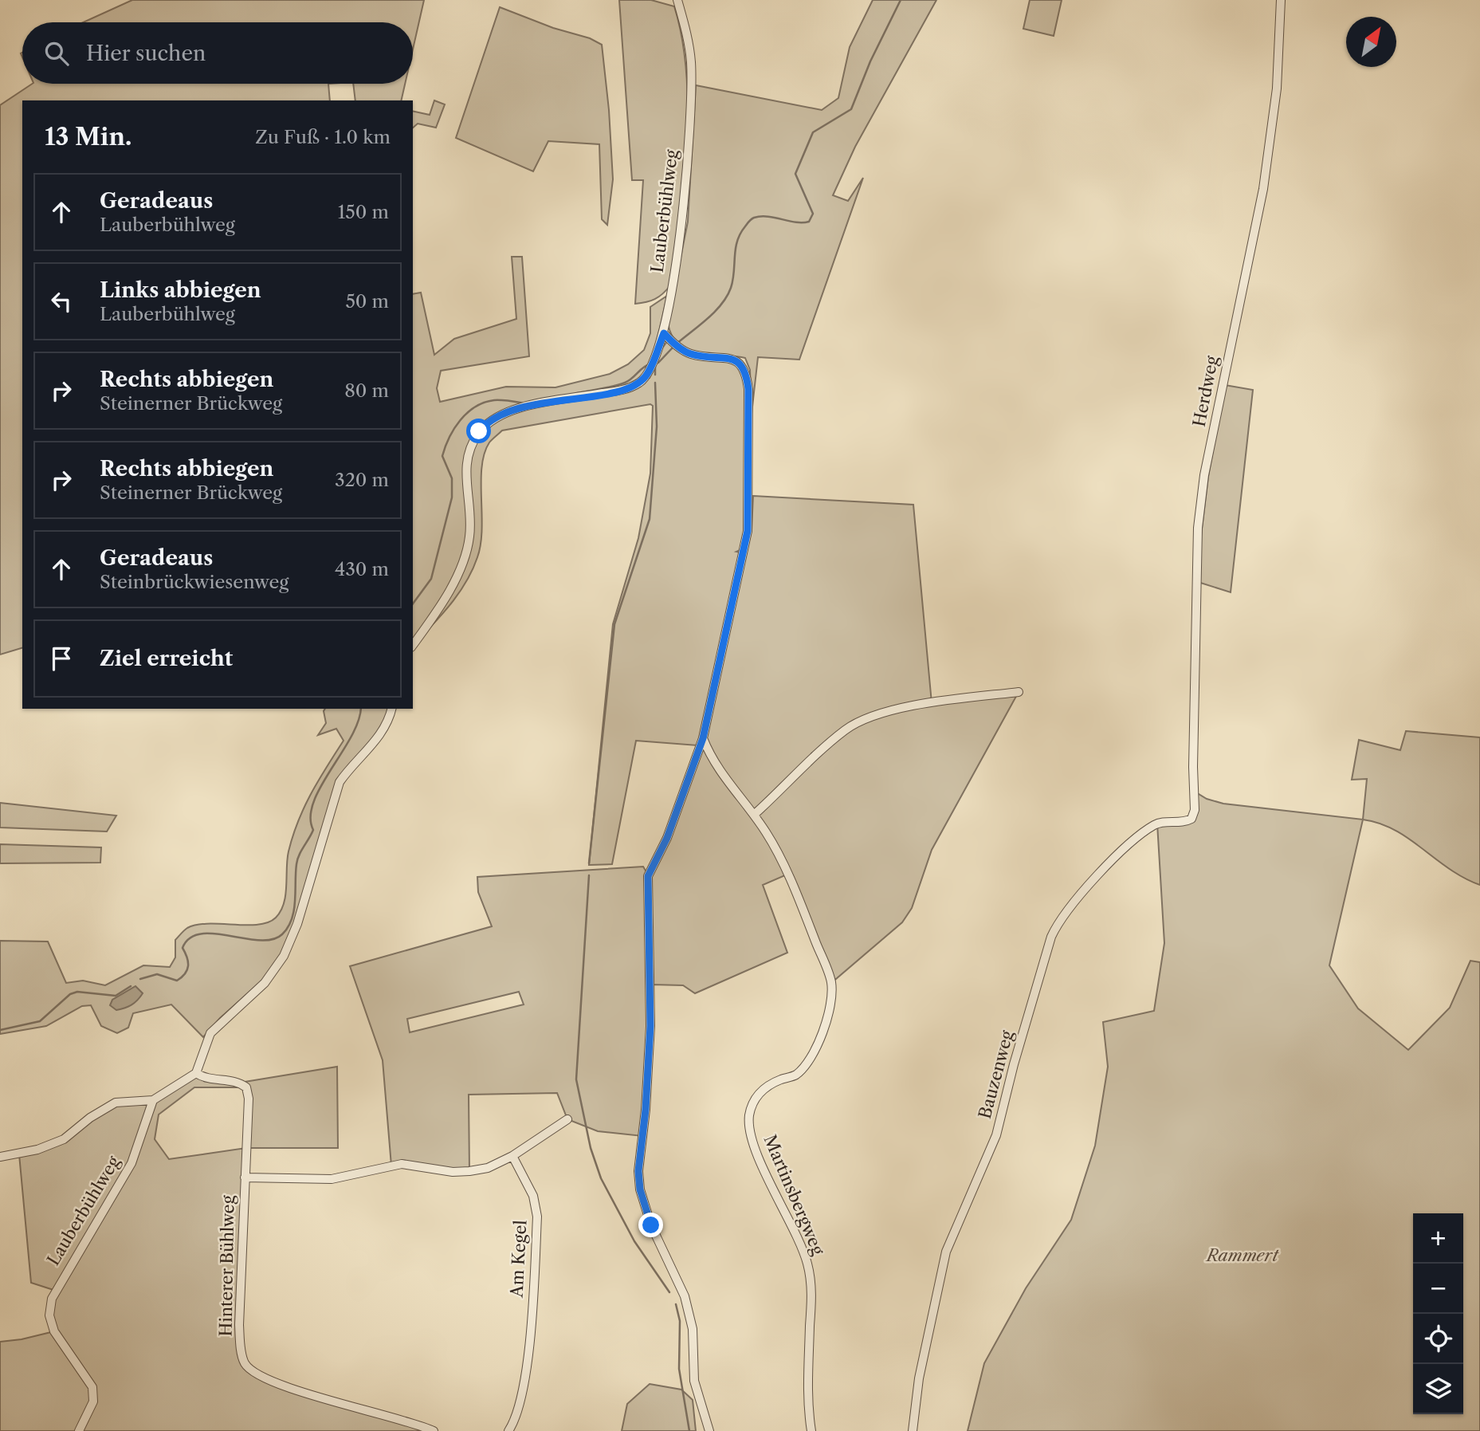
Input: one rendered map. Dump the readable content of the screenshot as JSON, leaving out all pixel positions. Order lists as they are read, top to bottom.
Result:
{
  "streets": {
    "street": [
      "Lauberbühlweg",
      "Herdweg",
      "Bauzenweg",
      "Martinsbergweg",
      "Am Kegel",
      "Hinterer Bühlweg"
    ]
  },
  "crossings": [
    ["Herdweg", "Bauzenweg"]
  ],
  "parks": ["Rammert"],
  "north": "top right",
  "page": {
    "search": "Hier suchen",
    "heading": ["13 Min.", "Zu Fuß · 1.0 km"],
    "list": [
      ["Geradeaus", "Lauberbühlweg", "150 m"],
      ["Links abbiegen", "Lauberbühlweg", "50 m"],
      ["Rechts abbiegen", "Steinerner Brückweg", "80 m"],
      ["Rechts abbiegen", "Steinerner Brückweg", "320 m"],
      ["Geradeaus", "Steinbrückwiesenweg", "430 m"],
      "Ziel erreicht"
    ],
    "map_buttons": ["+", "−"]
  }
}
